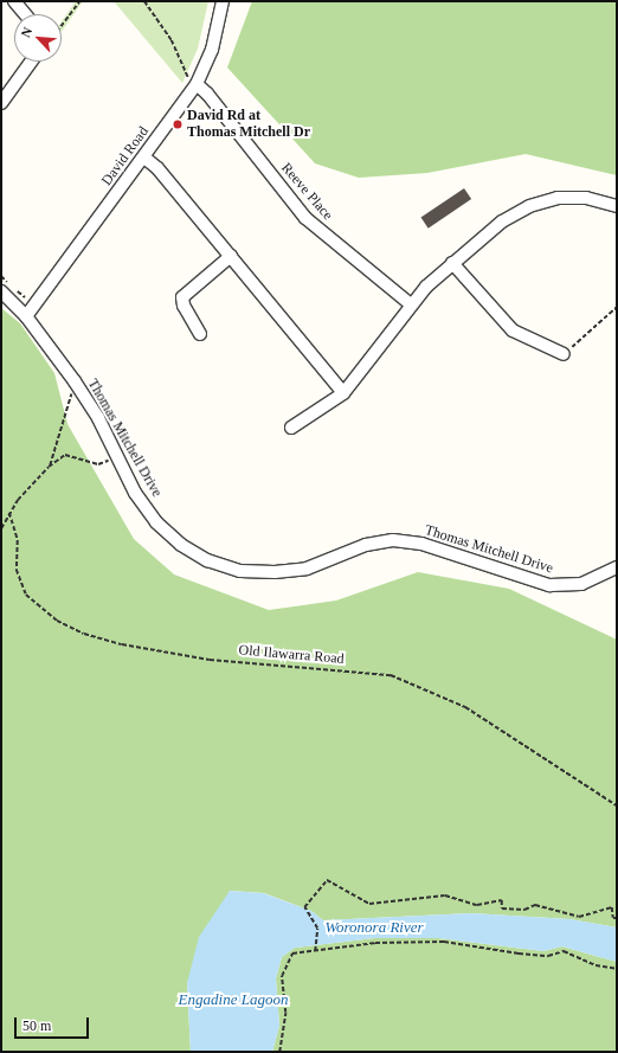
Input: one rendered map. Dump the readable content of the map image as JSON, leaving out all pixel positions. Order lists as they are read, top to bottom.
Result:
{
  "streets": {
    "street": ["David Road", "Reeve Place", "Thomas Mitchell Drive"],
    "path": ["Old Ilawarra Road"]
  },
  "crossings": [
    ["David Road", "Reeve Place"],
    ["David Road", "Thomas Mitchell Drive"]
  ],
  "water": ["Woronora River", "Engadine Lagoon"],
  "places": ["David Rd at Thomas Mitchell Dr"],
  "scale_bar": "50 m",
  "north": "top left"
}
